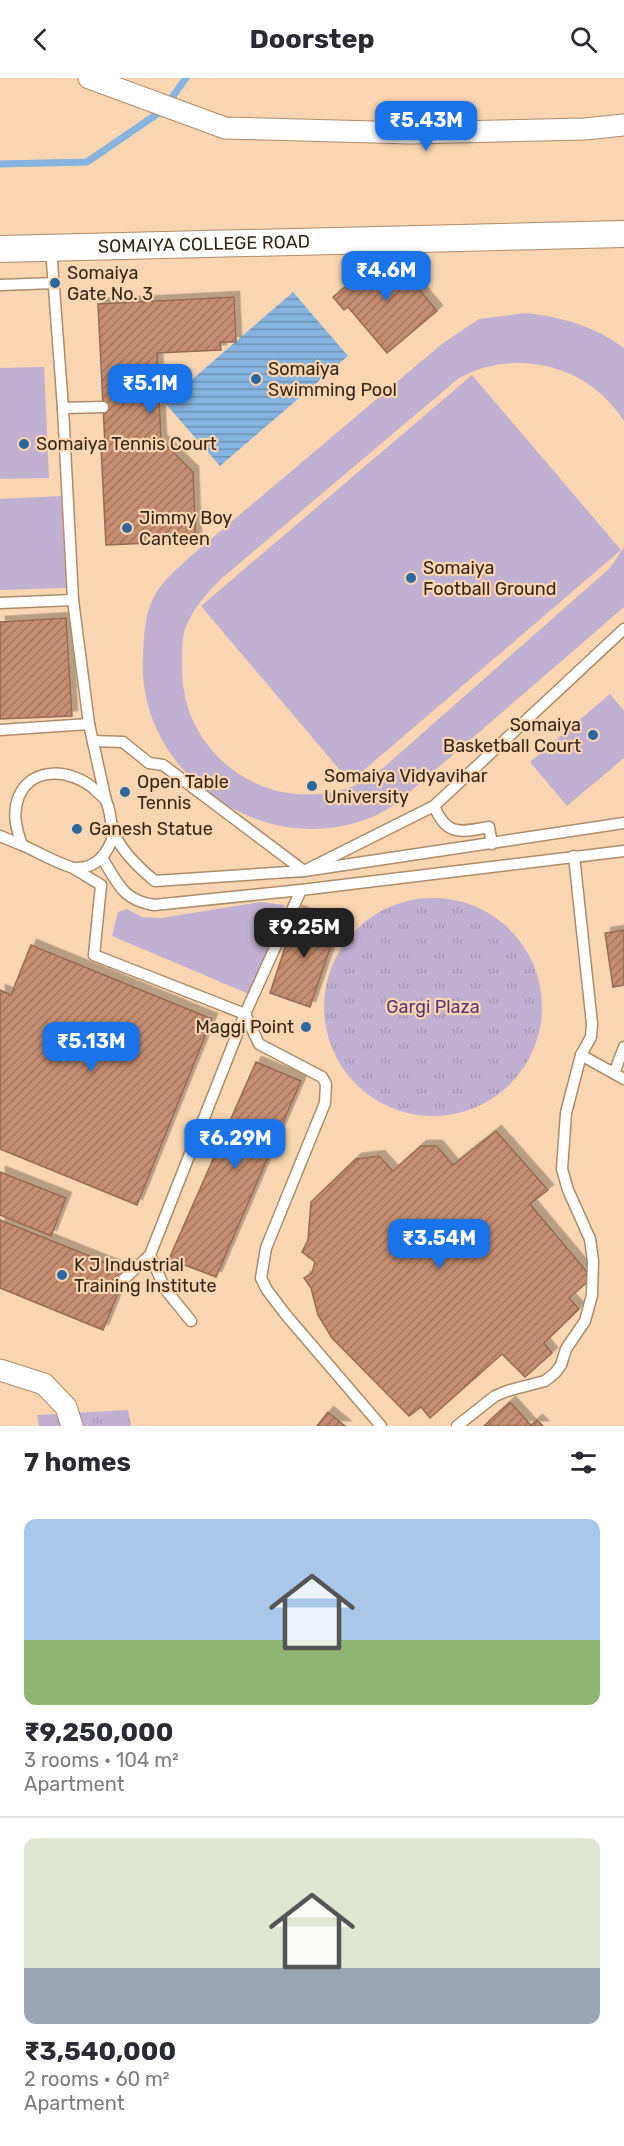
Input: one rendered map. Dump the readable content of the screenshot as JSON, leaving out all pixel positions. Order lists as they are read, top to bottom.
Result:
{
  "streets": {
    "street": ["SOMAIYA COLLEGE ROAD"]
  },
  "parks": ["Gargi Plaza"],
  "places": [
    "Somaiya Gate No. 3",
    "Somaiya Swimming Pool",
    "Somaiya Tennis Court",
    "Jimmy Boy Canteen",
    "Somaiya Football Ground",
    "Somaiya Basketball Court",
    "Somaiya Vidyavihar University",
    "Open Table Tennis",
    "Ganesh Statue",
    "Maggi Point",
    "K J Industrial Training Institute"
  ],
  "page": {
    "header": "Doorstep",
    "price": [
      "₹5.43M",
      "₹4.6M",
      "₹5.1M",
      "₹9.25M",
      "₹5.13M",
      "₹6.29M",
      "₹3.54M"
    ],
    "heading": "7 homes",
    "list": [
      {
        "name": "₹9,250,000",
        "note": "3 rooms · 104 m² · Apartment"
      },
      {
        "name": "₹3,540,000",
        "note": "2 rooms · 60 m² · Apartment"
      }
    ]
  }
}
